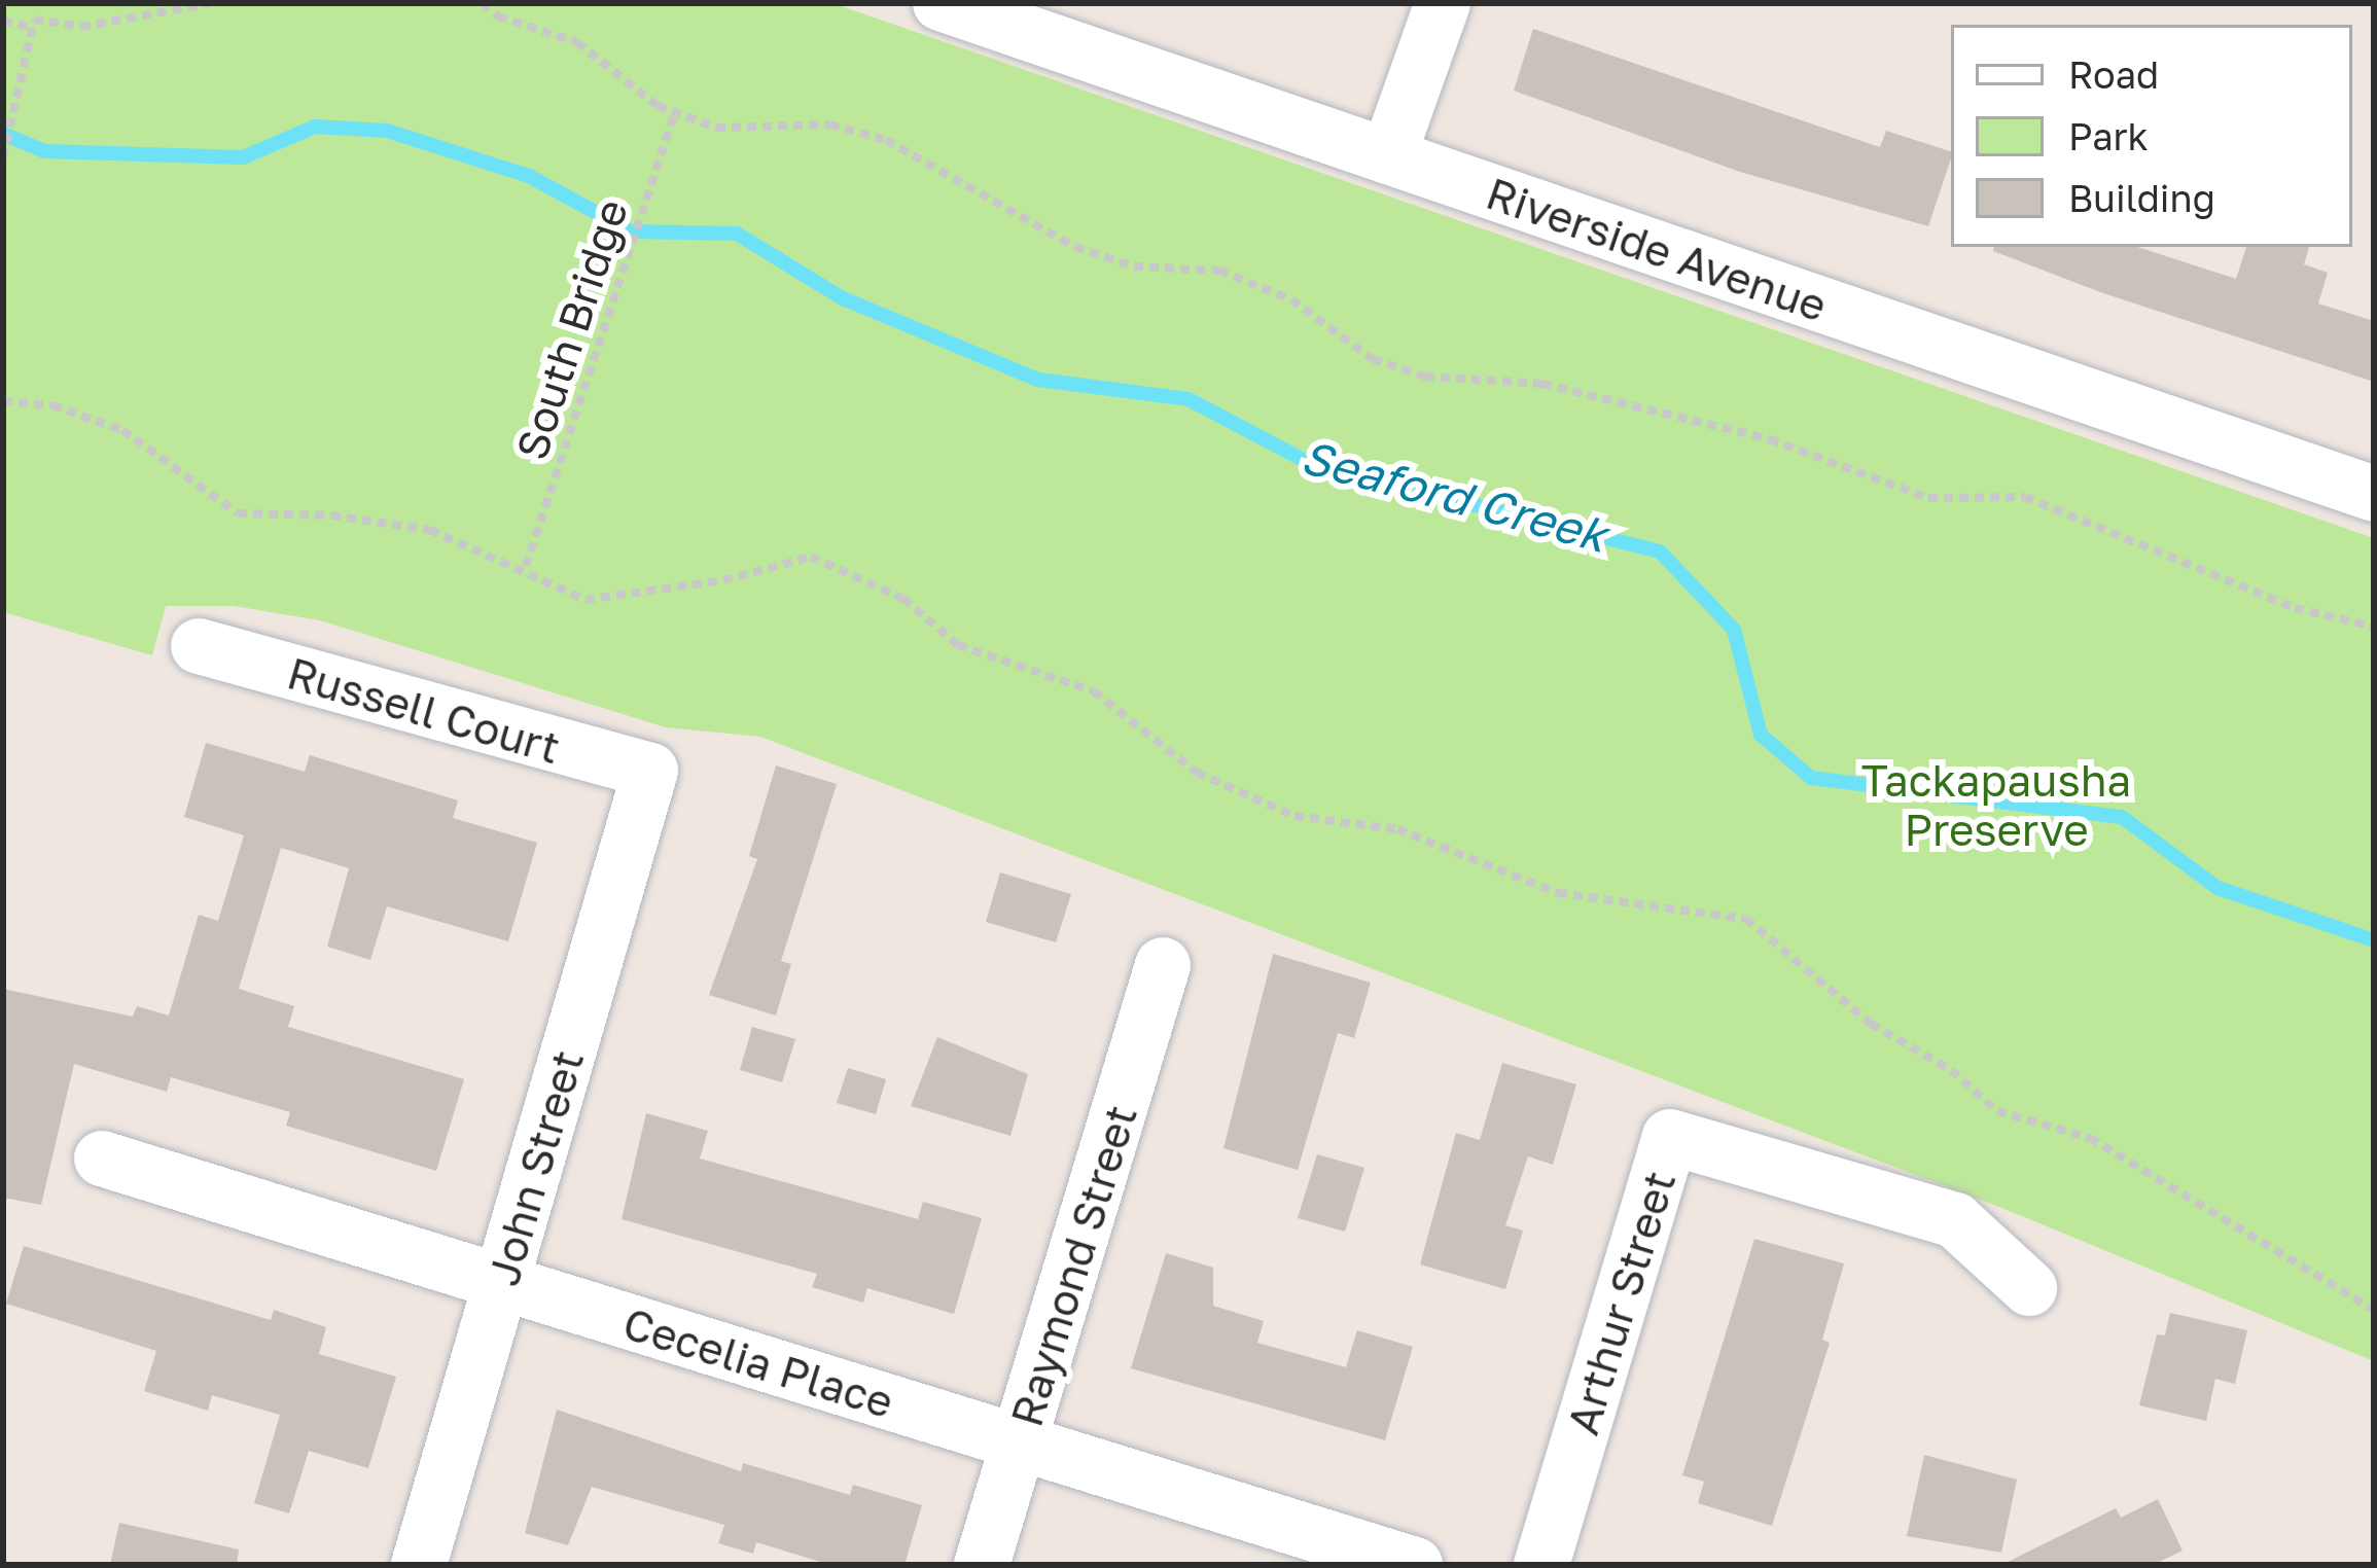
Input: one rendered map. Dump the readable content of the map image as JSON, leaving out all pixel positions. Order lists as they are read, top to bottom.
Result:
{
  "streets": {
    "street": [
      "Riverside Avenue",
      "Russell Court",
      "John Street",
      "Raymond Street",
      "Arthur Street",
      "Cecelia Place"
    ],
    "path": ["South Bridge"]
  },
  "crossings": [
    ["Russell Court", "John Street"],
    ["John Street", "Cecelia Place"],
    ["Raymond Street", "Cecelia Place"]
  ],
  "water": ["Seaford Creek"],
  "parks": ["Tackapausha Preserve"],
  "legend": ["Road", "Park", "Building"]
}
